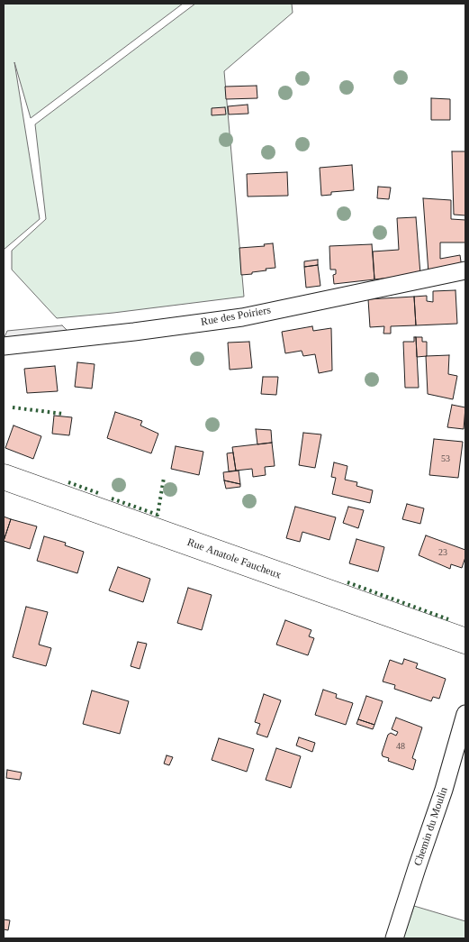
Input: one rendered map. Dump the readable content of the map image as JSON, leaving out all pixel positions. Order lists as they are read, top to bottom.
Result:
{
  "streets": {
    "main road": ["Rue Anatole Faucheux"],
    "street": ["Rue des Poiriers", "Chemin du Moulin"]
  },
  "house_numbers": ["53", "23", "48"]
}
